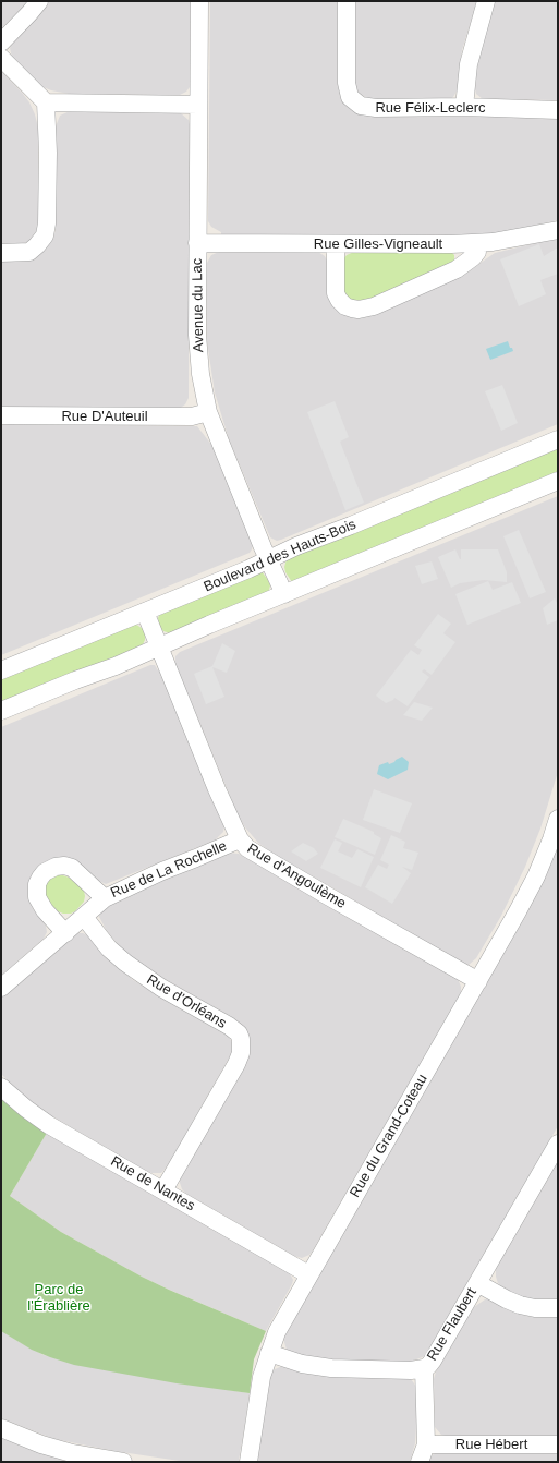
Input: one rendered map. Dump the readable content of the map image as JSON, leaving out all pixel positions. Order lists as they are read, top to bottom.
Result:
{
  "streets": {
    "street": [
      "Rue Félix-Leclerc",
      "Rue Gilles-Vigneault",
      "Avenue du Lac",
      "Rue D'Auteuil",
      "Boulevard des Hauts-Bois",
      "Rue de La Rochelle",
      "Rue d'Angoulème",
      "Rue d'Orléans",
      "Rue du Grand-Coteau",
      "Rue de Nantes",
      "Rue Flaubert",
      "Rue Hébert"
    ]
  },
  "crossings": [
    ["Rue Gilles-Vigneault", "Avenue du Lac"],
    ["Avenue du Lac", "Rue D'Auteuil"],
    ["Avenue du Lac", "Boulevard des Hauts-Bois"],
    ["Boulevard des Hauts-Bois", "Rue d'Angoulème"],
    ["Rue de La Rochelle", "Rue d'Angoulème"],
    ["Rue de La Rochelle", "Rue d'Orléans"],
    ["Rue d'Angoulème", "Rue du Grand-Coteau"],
    ["Rue d'Orléans", "Rue de Nantes"],
    ["Rue du Grand-Coteau", "Rue de Nantes"],
    ["Rue du Grand-Coteau", "Rue Flaubert"]
  ],
  "parks": ["Parc de l'Érablière"]
}
